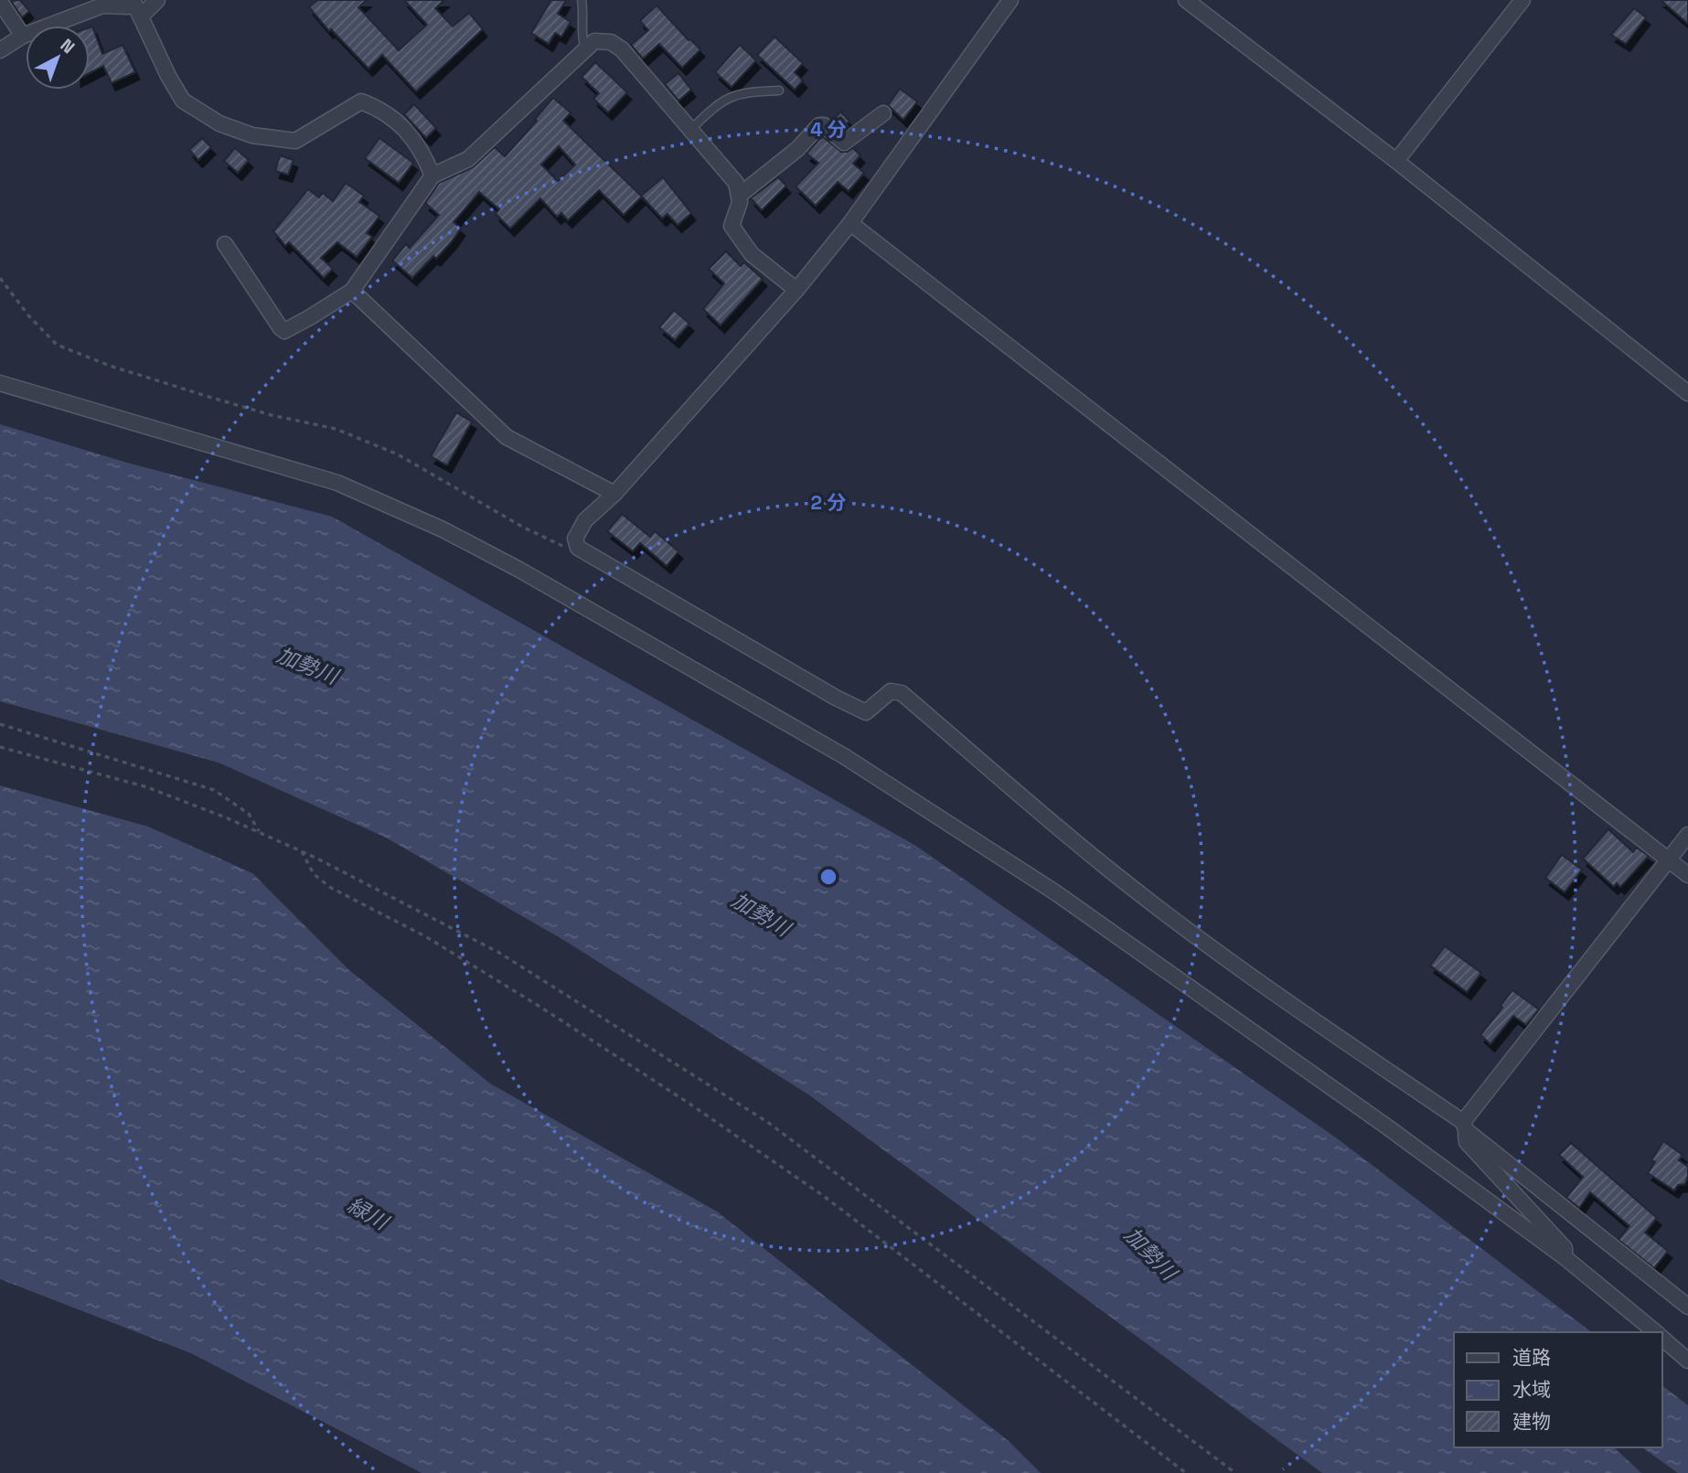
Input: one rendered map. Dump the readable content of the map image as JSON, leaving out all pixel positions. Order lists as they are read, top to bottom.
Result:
{
  "water": ["加勢川", "緑川"],
  "legend": ["道路", "水域", "建物"],
  "north": "top right",
  "rings": ["4 分", "2 分"]
}
